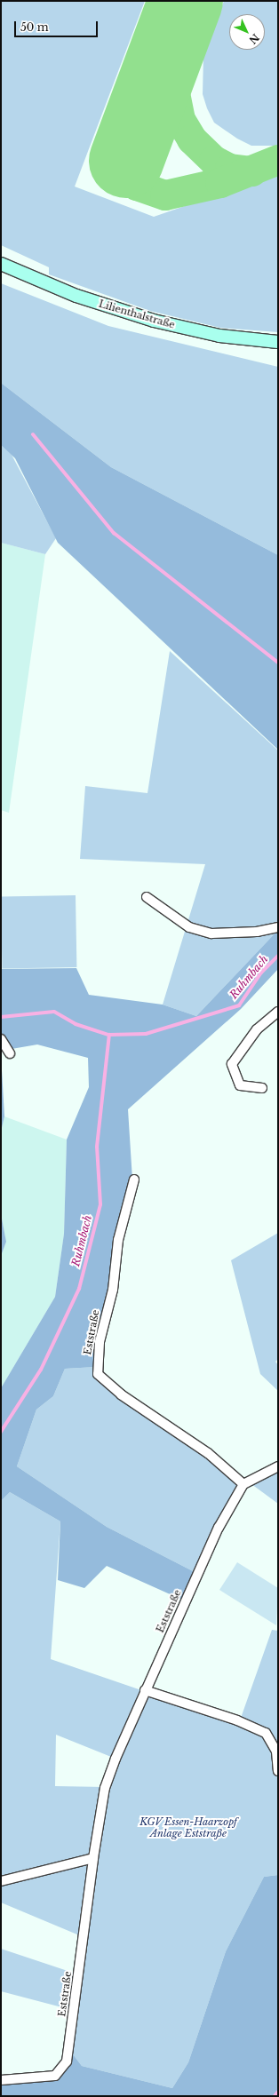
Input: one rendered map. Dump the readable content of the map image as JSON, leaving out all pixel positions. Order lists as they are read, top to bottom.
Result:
{
  "streets": {
    "main road": ["Lilienthalstraße"],
    "street": ["Eststraße"]
  },
  "water": ["Ruhmbach"],
  "parks": ["KGV Essen-Haarzopf Anlage Eststraße"],
  "scale_bar": "50 m",
  "north": "bottom right"
}
